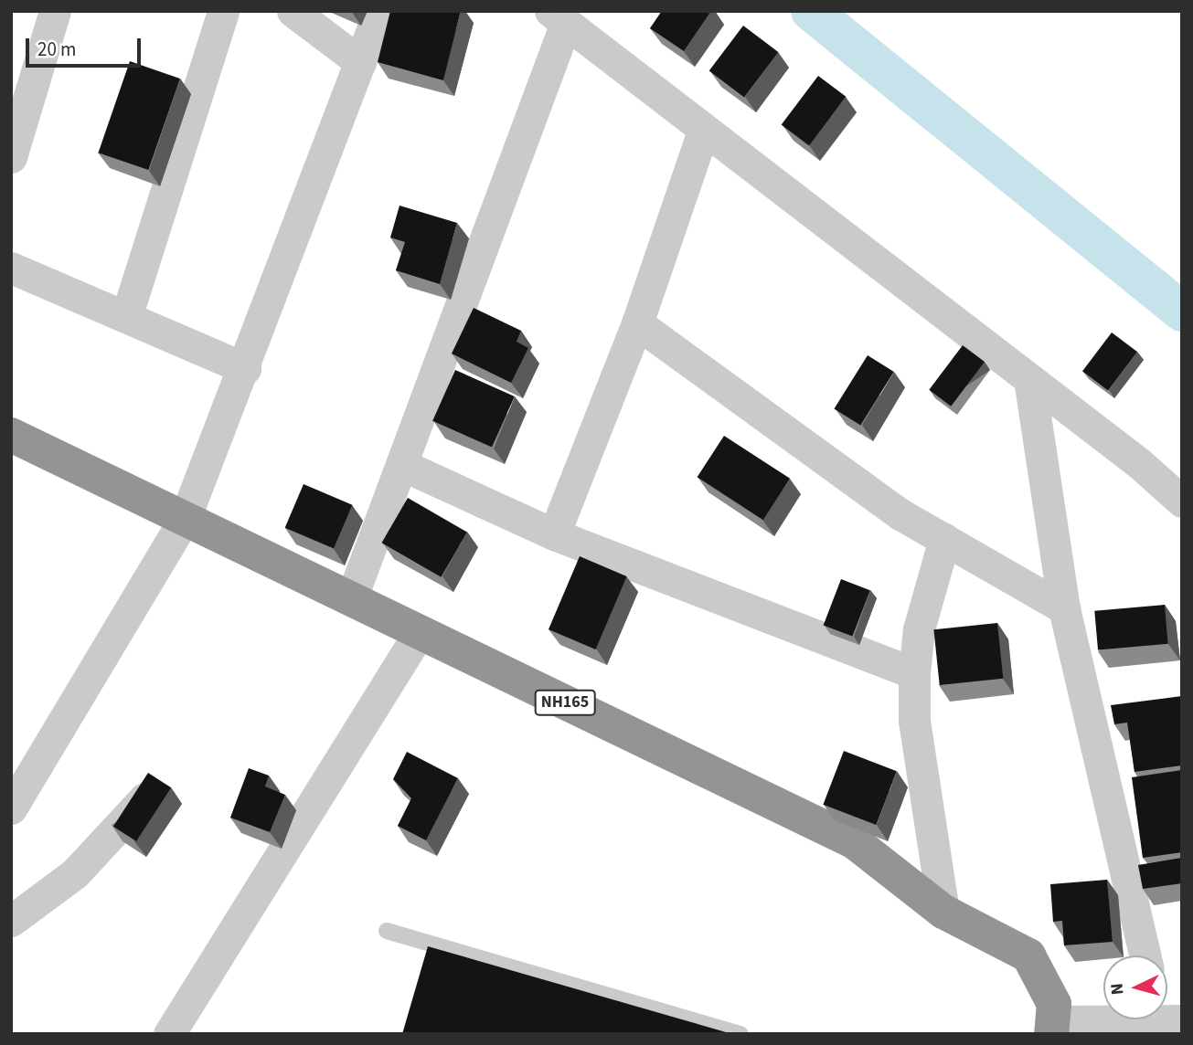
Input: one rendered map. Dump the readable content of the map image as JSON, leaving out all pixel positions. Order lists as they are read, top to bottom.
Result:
{
  "streets": {
    "highway": ["NH165"]
  },
  "scale_bar": "20 m",
  "north": "left"
}
